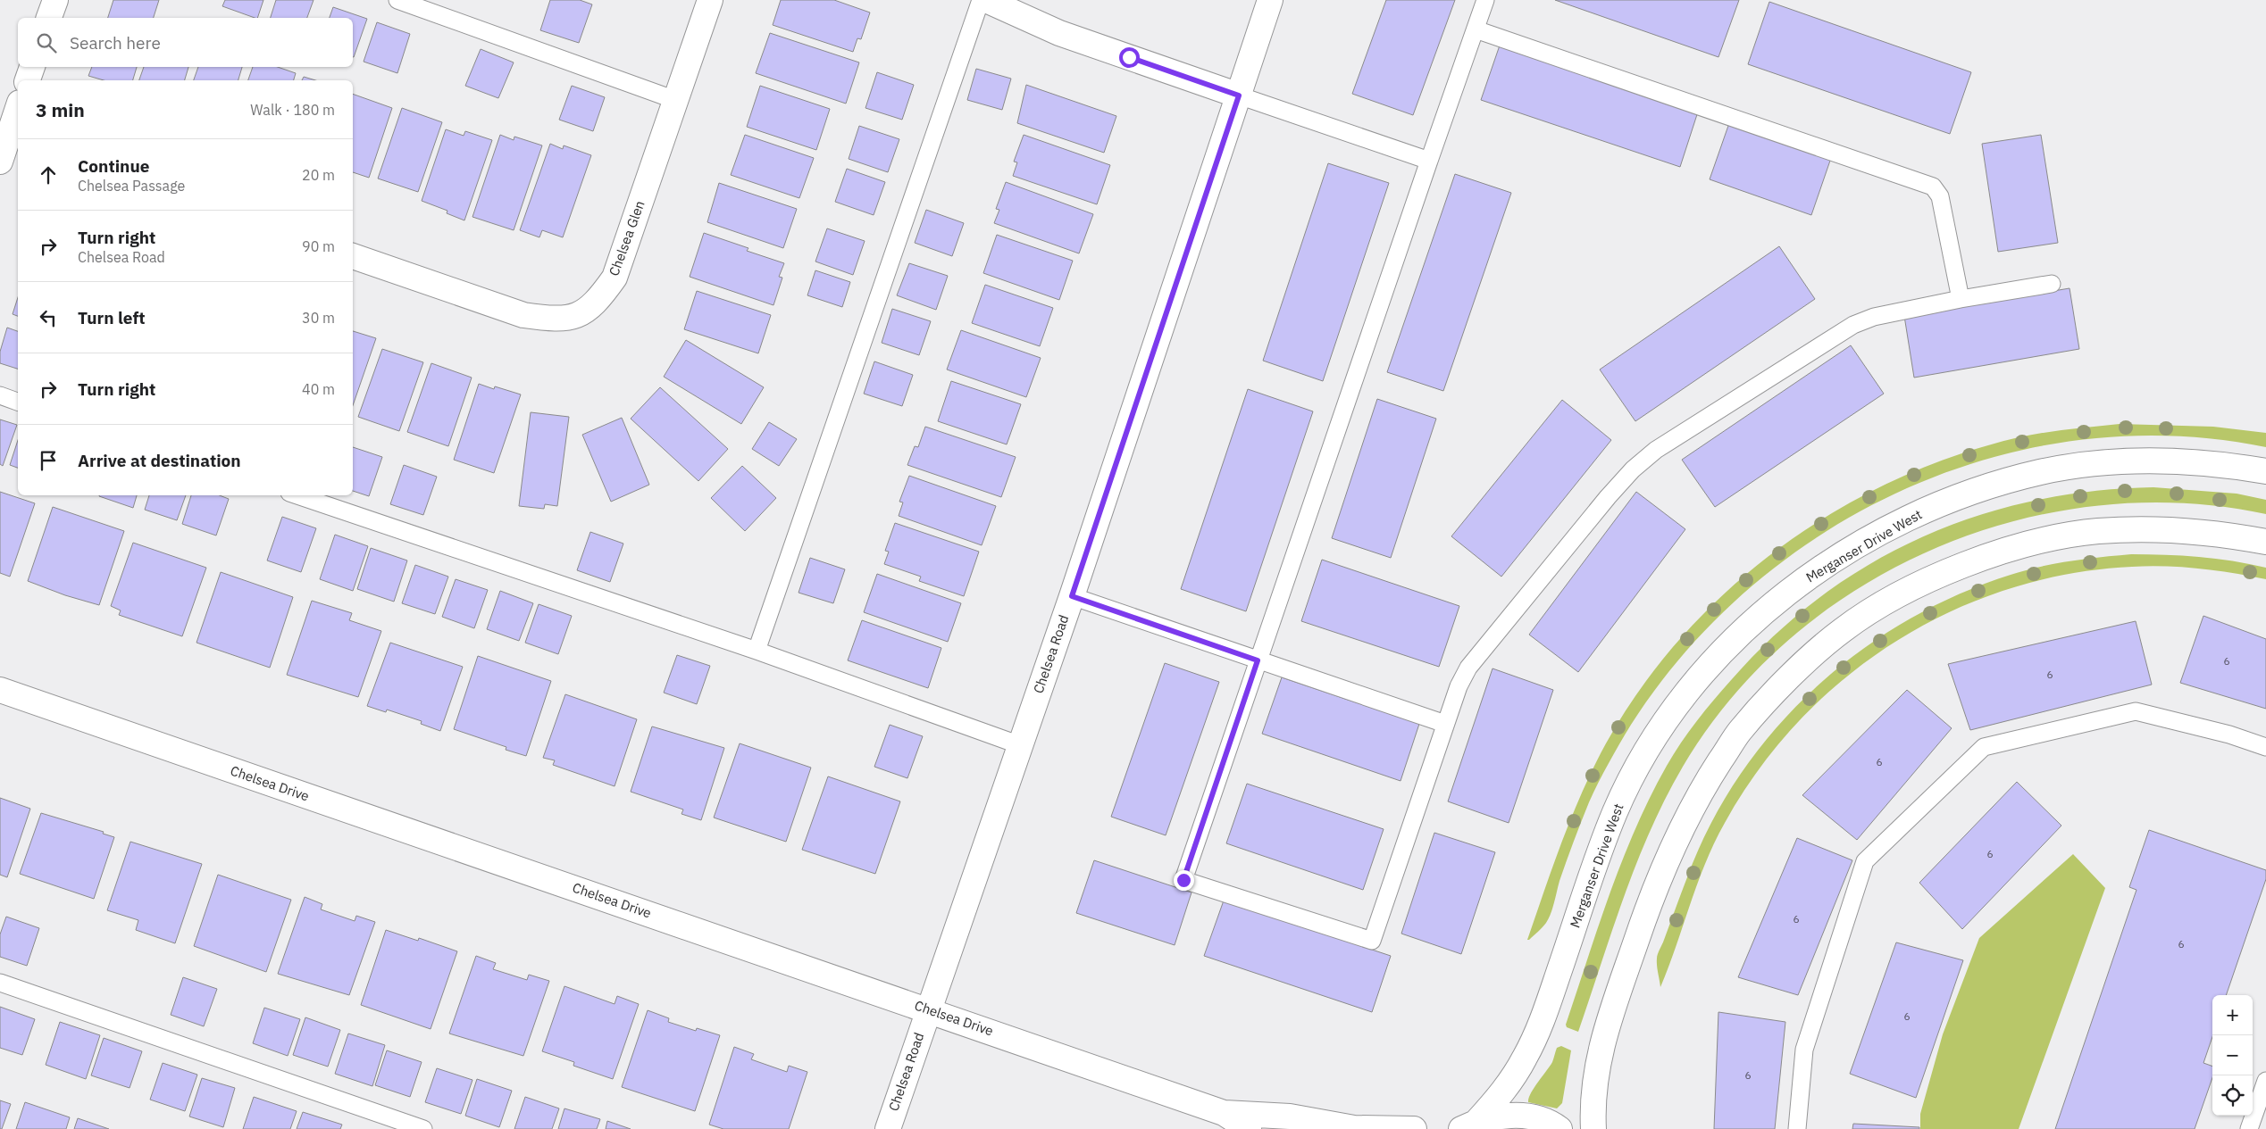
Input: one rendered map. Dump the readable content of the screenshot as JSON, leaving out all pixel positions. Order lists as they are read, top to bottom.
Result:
{
  "streets": {
    "street": [
      "Chelsea Glen",
      "Merganser Drive West",
      "Chelsea Road",
      "Chelsea Drive"
    ]
  },
  "crossings": [
    ["Chelsea Road", "Chelsea Drive"]
  ],
  "house_numbers": [
    "6",
    "6",
    "6",
    "6",
    "6",
    "6",
    "6",
    "6"
  ],
  "page": {
    "search": "Search here",
    "heading": ["3 min", "Walk · 180 m"],
    "list": [
      ["Continue", "Chelsea Passage", "20 m"],
      ["Turn right", "Chelsea Road", "90 m"],
      ["Turn left", "30 m"],
      ["Turn right", "40 m"],
      "Arrive at destination"
    ],
    "map_buttons": ["+", "−"]
  }
}
